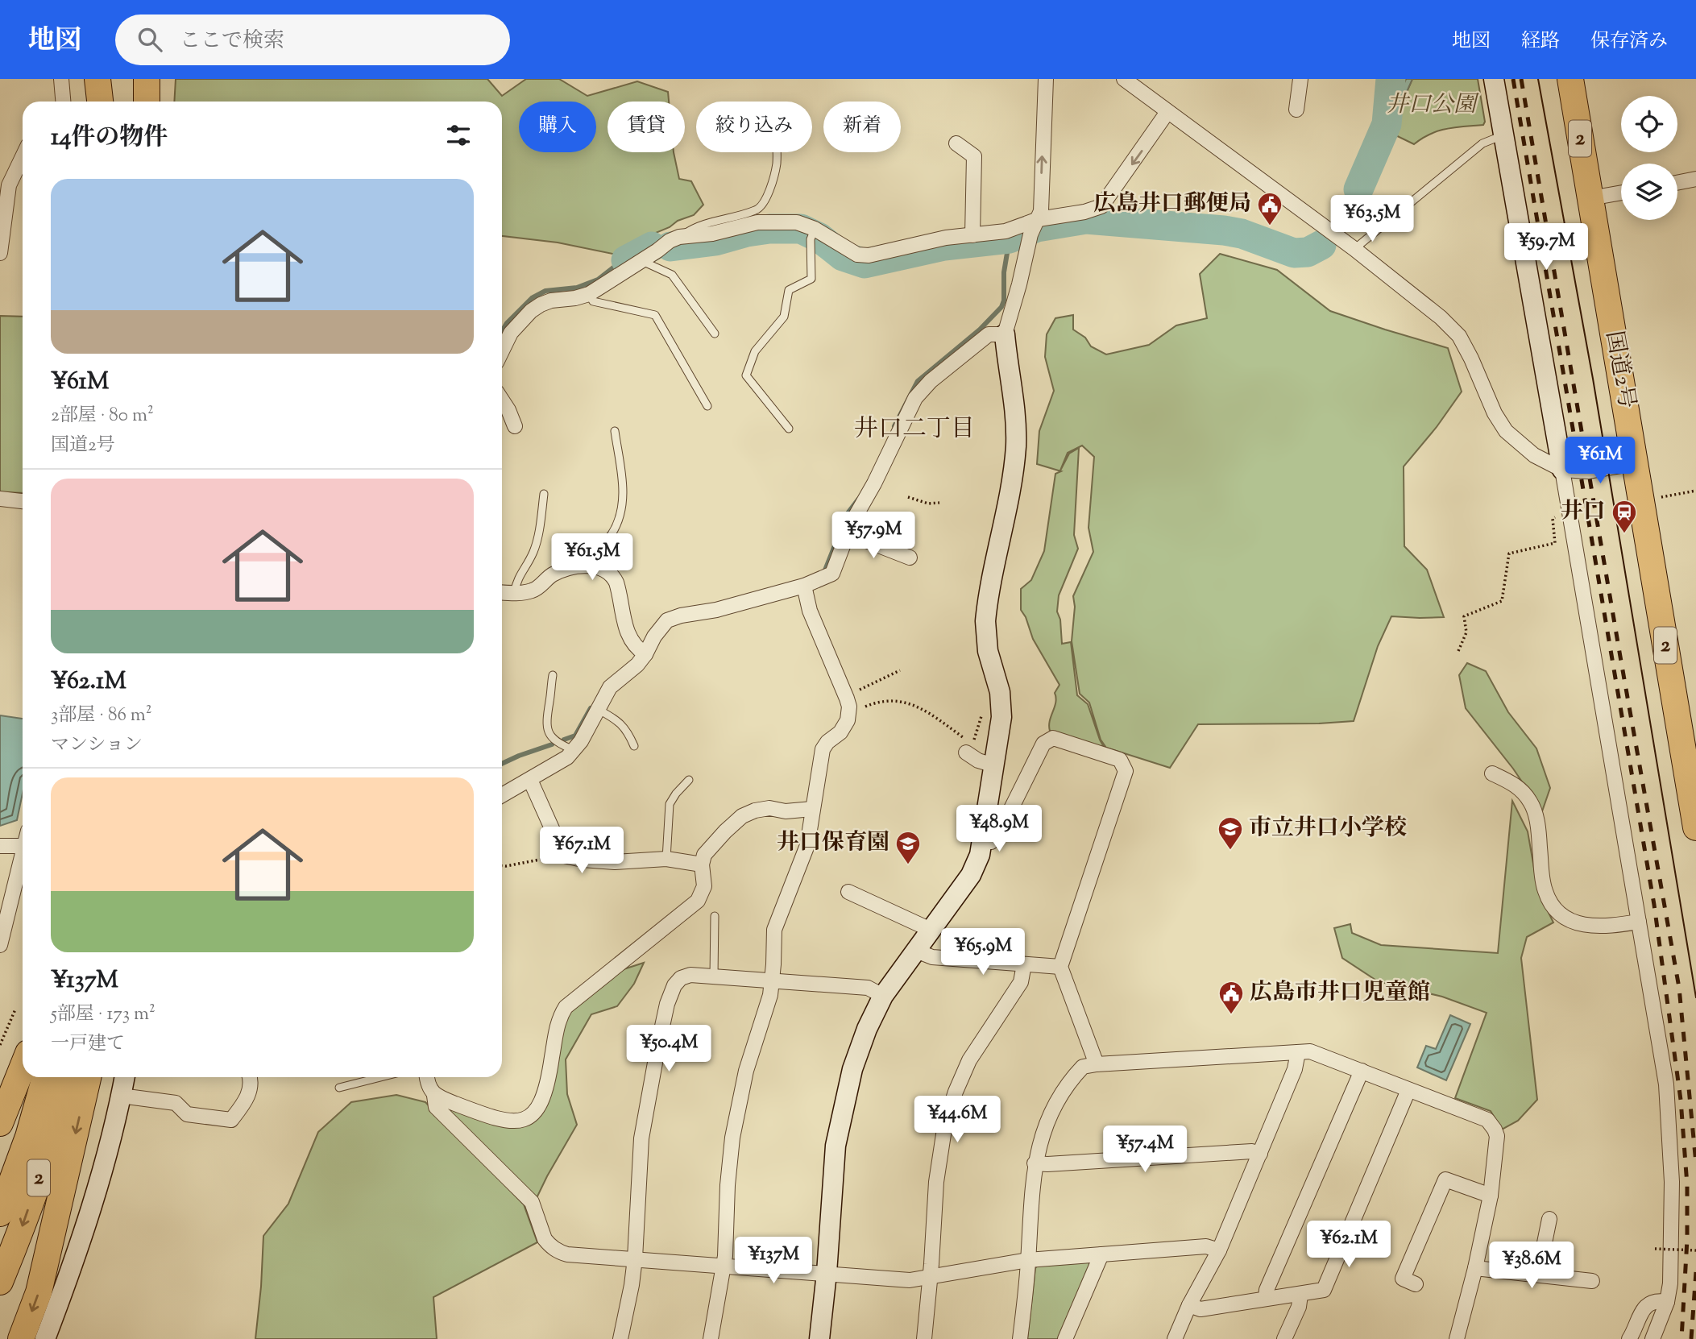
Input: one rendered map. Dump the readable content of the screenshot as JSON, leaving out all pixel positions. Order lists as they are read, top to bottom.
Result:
{
  "streets": {
    "highway": ["2", "国道2号"]
  },
  "districts": ["井口二丁目"],
  "parks": ["井口公園"],
  "places": {
    "public building": ["広島井口郵便局", "広島市井口児童館"],
    "station": ["井口"],
    "school or university": ["市立井口小学校", "井口保育園"]
  },
  "page": {
    "header": "地図",
    "search": "ここで検索",
    "nav": ["地図", "経路", "保存済み"],
    "chip": [
      "購入",
      "賃貸",
      "絞り込み",
      "新着"
    ],
    "heading": "14件の物件",
    "list": [
      {
        "name": "¥61M",
        "note": "2部屋 · 80 m² · 国道2号"
      },
      {
        "name": "¥62.1M",
        "note": "3部屋 · 86 m² · マンション"
      },
      {
        "name": "¥137M",
        "note": "5部屋 · 173 m² · 一戸建て"
      }
    ],
    "price": [
      "¥63.5M",
      "¥59.7M",
      "¥61M",
      "¥57.9M",
      "¥61.5M",
      "¥48.9M",
      "¥67.1M",
      "¥65.9M",
      "¥50.4M",
      "¥44.6M",
      "¥57.4M",
      "¥62.1M",
      "¥137M",
      "¥38.6M"
    ]
  }
}
